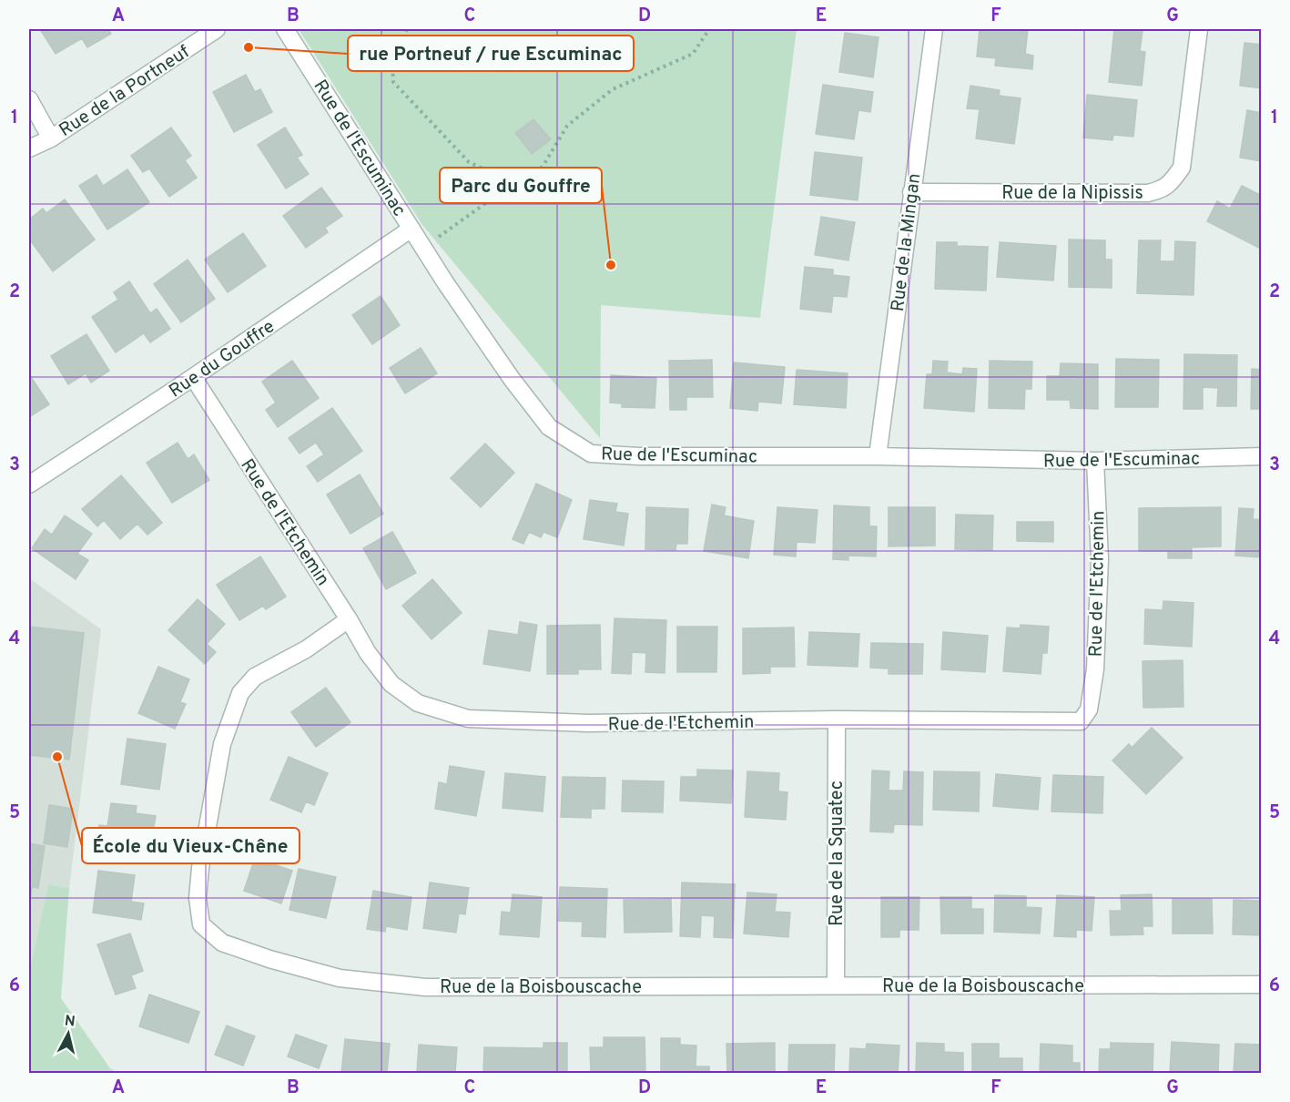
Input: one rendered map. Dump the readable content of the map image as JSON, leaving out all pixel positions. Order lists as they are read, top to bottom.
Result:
{
  "streets": {
    "street": [
      "Rue de la Portneuf",
      "Rue de l'Escuminac",
      "Rue de la Nipissis",
      "Rue de la Mingan",
      "Rue du Gouffre",
      "Rue de l'Etchemin",
      "Rue de la Squatec",
      "Rue de la Boisbouscache"
    ]
  },
  "crossings": [
    ["Rue de l'Escuminac", "Rue de la Mingan"],
    ["Rue de l'Escuminac", "Rue du Gouffre"],
    ["Rue de l'Escuminac", "Rue de l'Etchemin"],
    ["Rue de la Nipissis", "Rue de la Mingan"],
    ["Rue du Gouffre", "Rue de l'Etchemin"],
    ["Rue de l'Etchemin", "Rue de la Squatec"],
    ["Rue de l'Etchemin", "Rue de la Boisbouscache"],
    ["Rue de la Squatec", "Rue de la Boisbouscache"]
  ],
  "places": ["rue Portneuf / rue Escuminac", "Parc du Gouffre", "École du Vieux-Chêne"],
  "north": "top",
  "grid": {
    "columns": [
      "A",
      "B",
      "C",
      "D",
      "E",
      "F",
      "G"
    ],
    "rows": [
      "1",
      "2",
      "3",
      "4",
      "5",
      "6"
    ]
  }
}
